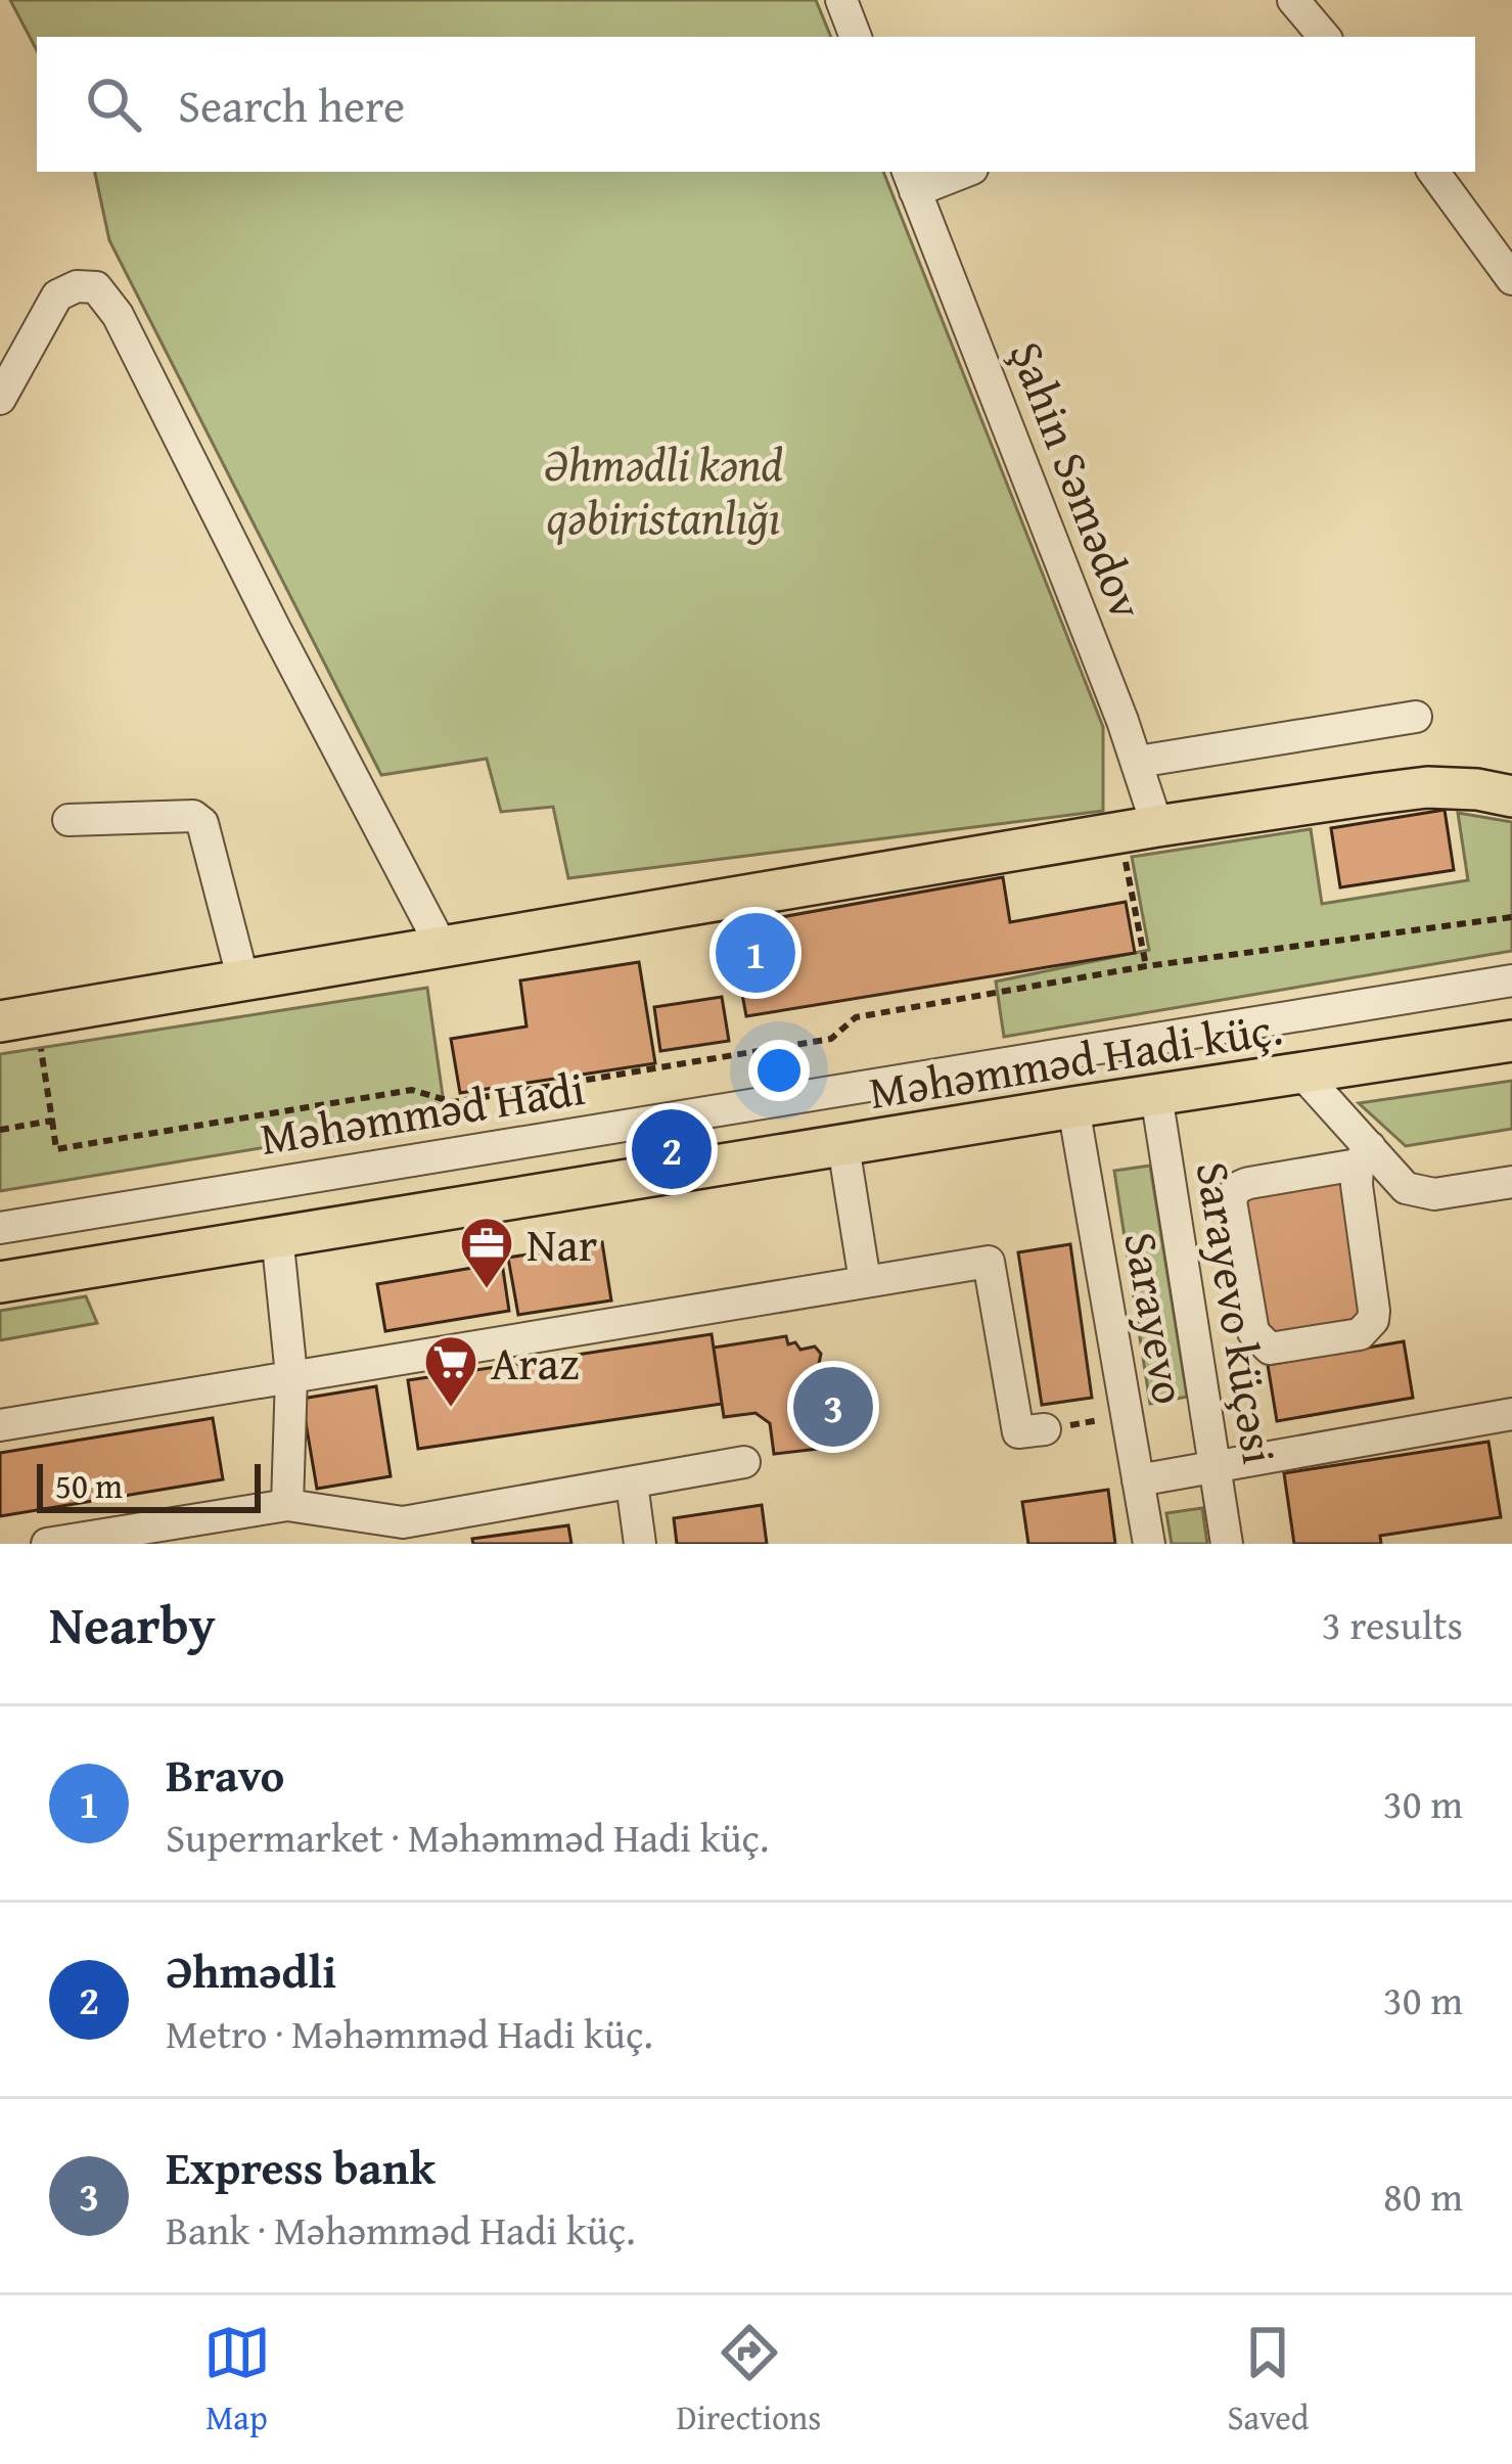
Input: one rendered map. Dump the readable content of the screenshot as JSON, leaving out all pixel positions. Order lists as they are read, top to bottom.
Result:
{
  "streets": {
    "main road": ["Məhəmməd Hadi küç."],
    "street": [
      "Şahin Səmədov",
      "Məhəmməd Hadi",
      "Sarayevo küçəsi",
      "Sarayevo"
    ]
  },
  "crossings": [
    ["Məhəmməd Hadi küç.", "Sarayevo küçəsi"],
    ["Məhəmməd Hadi küç.", "Sarayevo"]
  ],
  "parks": ["Əhmədli kənd qəbiristanlığı"],
  "places": {
    "office": ["Nar"],
    "supermarket": ["Araz"]
  },
  "scale_bar": "50 m",
  "page": {
    "search": "Search here",
    "pins": ["1", "2", "3"],
    "scale": "50 m",
    "heading": ["Nearby", "3 results"],
    "list": [
      {
        "mark": "1",
        "name": "Bravo",
        "note": "Supermarket · Məhəmməd Hadi küç.",
        "value": "30 m"
      },
      {
        "mark": "2",
        "name": "Əhmədli",
        "note": "Metro · Məhəmməd Hadi küç.",
        "value": "30 m"
      },
      {
        "mark": "3",
        "name": "Express bank",
        "note": "Bank · Məhəmməd Hadi küç.",
        "value": "80 m"
      }
    ],
    "nav": ["Map", "Directions", "Saved"]
  }
}
